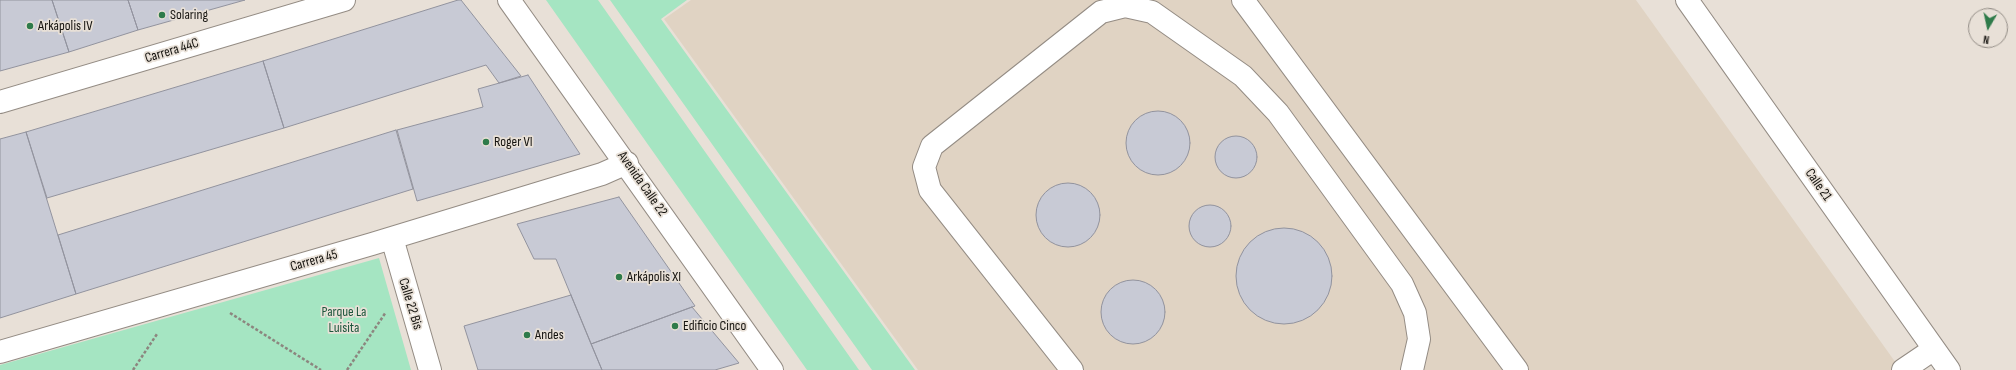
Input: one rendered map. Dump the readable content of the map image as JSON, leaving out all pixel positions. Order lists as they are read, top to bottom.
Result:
{
  "streets": {
    "street": [
      "Carrera 44C",
      "Avenida Calle 22",
      "Calle 21",
      "Carrera 45",
      "Calle 22 Bis"
    ]
  },
  "crossings": [
    ["Avenida Calle 22", "Carrera 45"],
    ["Carrera 45", "Calle 22 Bis"]
  ],
  "parks": ["Parque La Luisita"],
  "places": [
    "Solaring",
    "Arkápolis IV",
    "Roger VI",
    "Arkápolis XI",
    "Edificio Cinco",
    "Andes"
  ],
  "north": "bottom"
}
